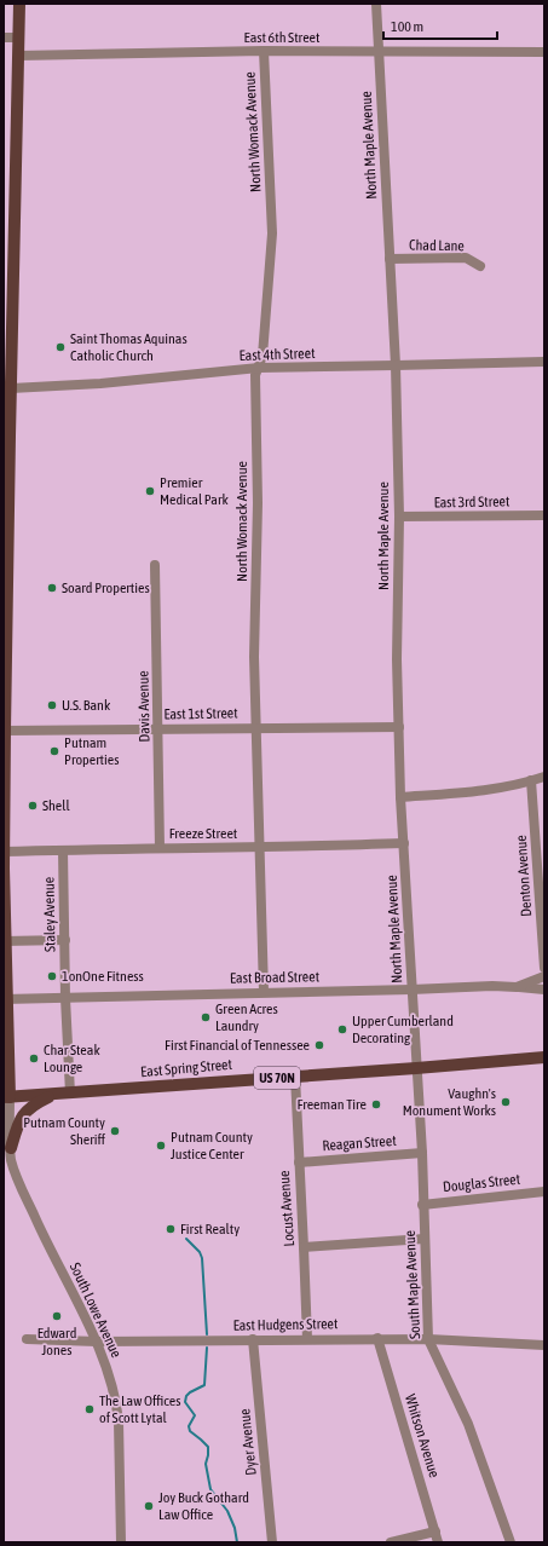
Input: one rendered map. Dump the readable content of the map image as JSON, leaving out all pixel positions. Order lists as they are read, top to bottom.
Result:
{
  "streets": {
    "main road": ["East Spring Street", "US 70N"],
    "street": [
      "East 6th Street",
      "North Womack Avenue",
      "North Maple Avenue",
      "Chad Lane",
      "East 4th Street",
      "East 3rd Street",
      "Davis Avenue",
      "East 1st Street",
      "Freeze Street",
      "Denton Avenue",
      "Staley Avenue",
      "East Broad Street",
      "Reagan Street",
      "Douglas Street",
      "Locust Avenue",
      "South Maple Avenue",
      "South Lowe Avenue",
      "East Hudgens Street",
      "Whitson Avenue",
      "Dyer Avenue"
    ]
  },
  "crossings": [
    ["East 6th Street", "North Womack Avenue"],
    ["East 6th Street", "North Maple Avenue"],
    ["North Womack Avenue", "East 4th Street"],
    ["North Womack Avenue", "East 1st Street"],
    ["North Womack Avenue", "Freeze Street"],
    ["North Womack Avenue", "East Broad Street"],
    ["North Maple Avenue", "Chad Lane"],
    ["North Maple Avenue", "East 4th Street"],
    ["North Maple Avenue", "East 3rd Street"],
    ["North Maple Avenue", "East 1st Street"],
    ["North Maple Avenue", "Freeze Street"],
    ["North Maple Avenue", "East Broad Street"],
    ["North Maple Avenue", "East Spring Street"],
    ["North Maple Avenue", "South Maple Avenue"],
    ["Davis Avenue", "East 1st Street"],
    ["Davis Avenue", "Freeze Street"],
    ["Freeze Street", "Staley Avenue"],
    ["Staley Avenue", "East Broad Street"],
    ["Staley Avenue", "East Spring Street"],
    ["East Spring Street", "Locust Avenue"],
    ["East Spring Street", "South Maple Avenue"],
    ["East Spring Street", "South Lowe Avenue"],
    ["Reagan Street", "Locust Avenue"],
    ["Reagan Street", "South Maple Avenue"],
    ["Douglas Street", "South Maple Avenue"],
    ["Locust Avenue", "East Hudgens Street"],
    ["South Maple Avenue", "East Hudgens Street"],
    ["South Lowe Avenue", "East Hudgens Street"],
    ["East Hudgens Street", "Whitson Avenue"],
    ["East Hudgens Street", "Dyer Avenue"]
  ],
  "places": [
    "Saint Thomas Aquinas Catholic Church",
    "Premier Medical Park",
    "Soard Properties",
    "U.S. Bank",
    "Putnam Properties",
    "Shell",
    "1onOne Fitness",
    "Green Acres Laundry",
    "Upper Cumberland Decorating",
    "First Financial of Tennessee",
    "Char Steak Lounge",
    "Vaughn's Monument Works",
    "Freeman Tire",
    "Putnam County Sheriff",
    "Putnam County Justice Center",
    "First Realty",
    "Edward Jones",
    "The Law Offices of Scott Lytal",
    "Joy Buck Gothard Law Office"
  ],
  "scale_bar": "100 m"
}
